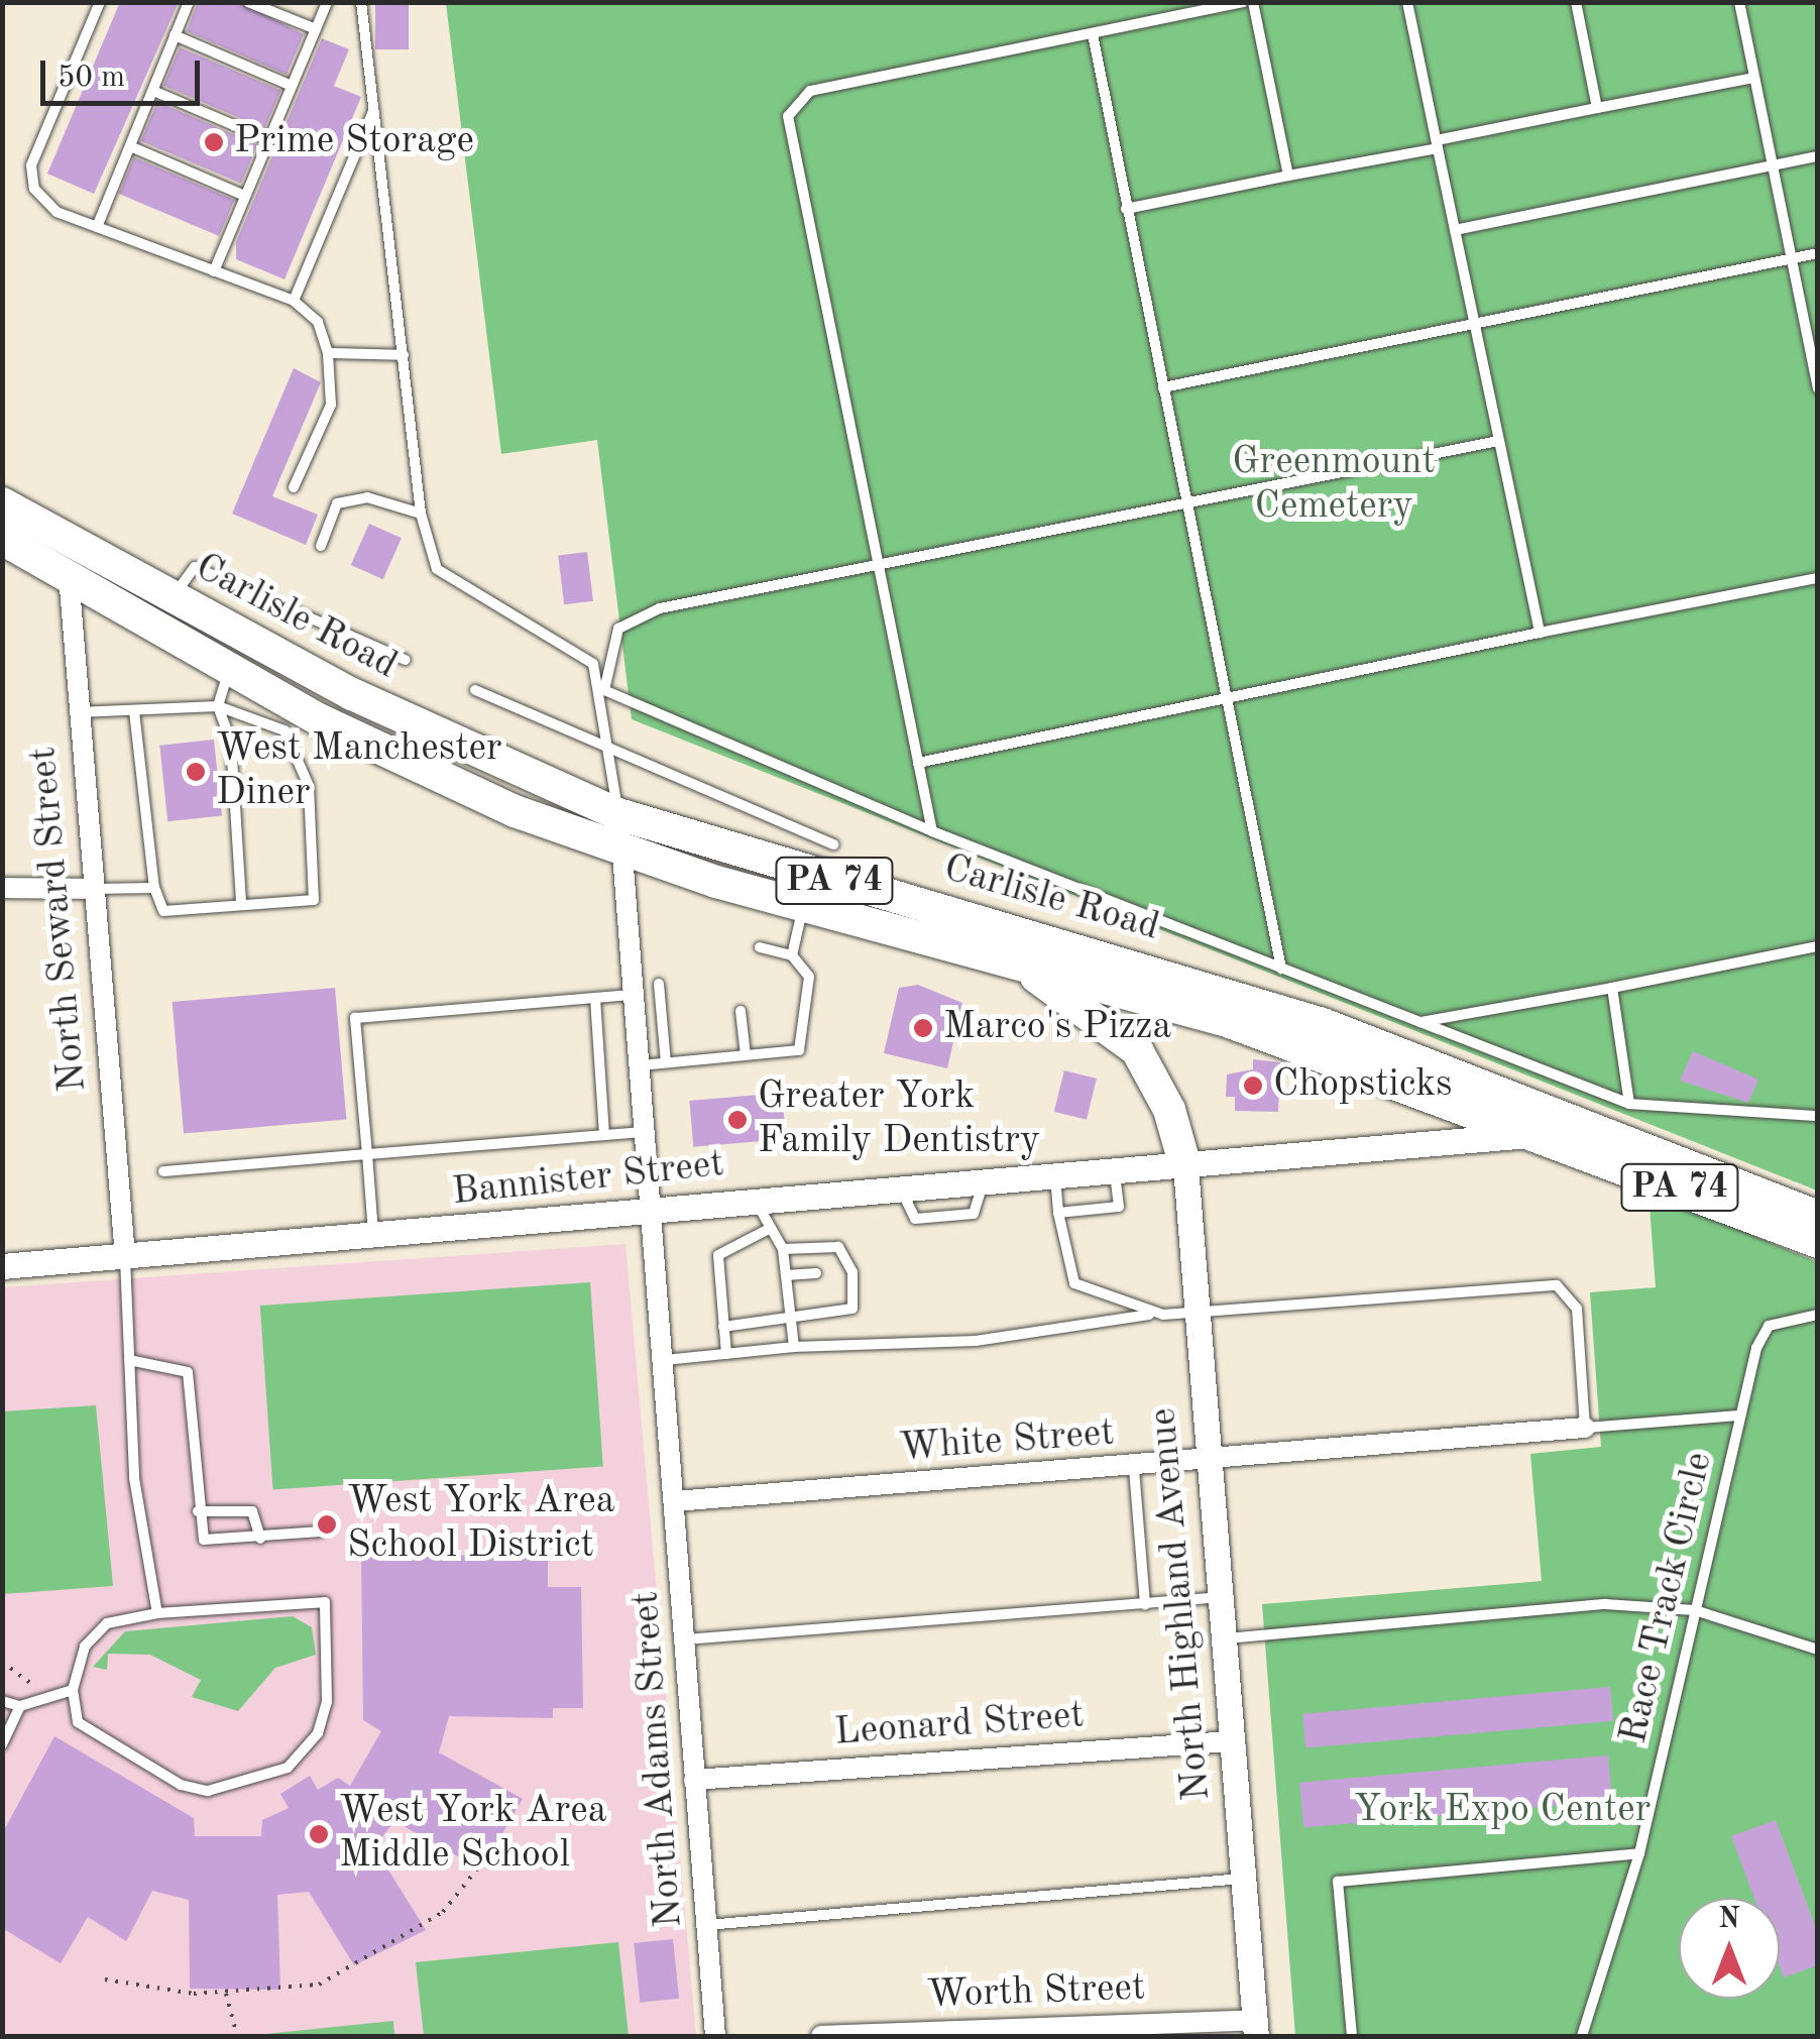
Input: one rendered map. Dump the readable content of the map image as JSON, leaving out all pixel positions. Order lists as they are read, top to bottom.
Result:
{
  "streets": {
    "main road": ["Carlisle Road", "PA 74"],
    "street": [
      "North Seward Street",
      "Bannister Street",
      "White Street",
      "North Highland Avenue",
      "Leonard Street",
      "North Adams Street",
      "Worth Street"
    ],
    "lane": ["Race Track Circle"]
  },
  "crossings": [
    ["Carlisle Road", "North Seward Street"],
    ["Carlisle Road", "Bannister Street"],
    ["Carlisle Road", "North Adams Street"],
    ["North Seward Street", "Bannister Street"],
    ["Bannister Street", "North Highland Avenue"],
    ["Bannister Street", "North Adams Street"],
    ["White Street", "North Highland Avenue"],
    ["White Street", "North Adams Street"],
    ["North Highland Avenue", "Leonard Street"],
    ["North Highland Avenue", "Worth Street"],
    ["Leonard Street", "North Adams Street"]
  ],
  "parks": ["Greenmount Cemetery", "York Expo Center"],
  "places": [
    "Prime Storage",
    "West Manchester Diner",
    "Marco's Pizza",
    "Chopsticks",
    "Greater York Family Dentistry",
    "West York Area School District",
    "West York Area Middle School"
  ],
  "scale_bar": "50 m",
  "north": "top"
}
